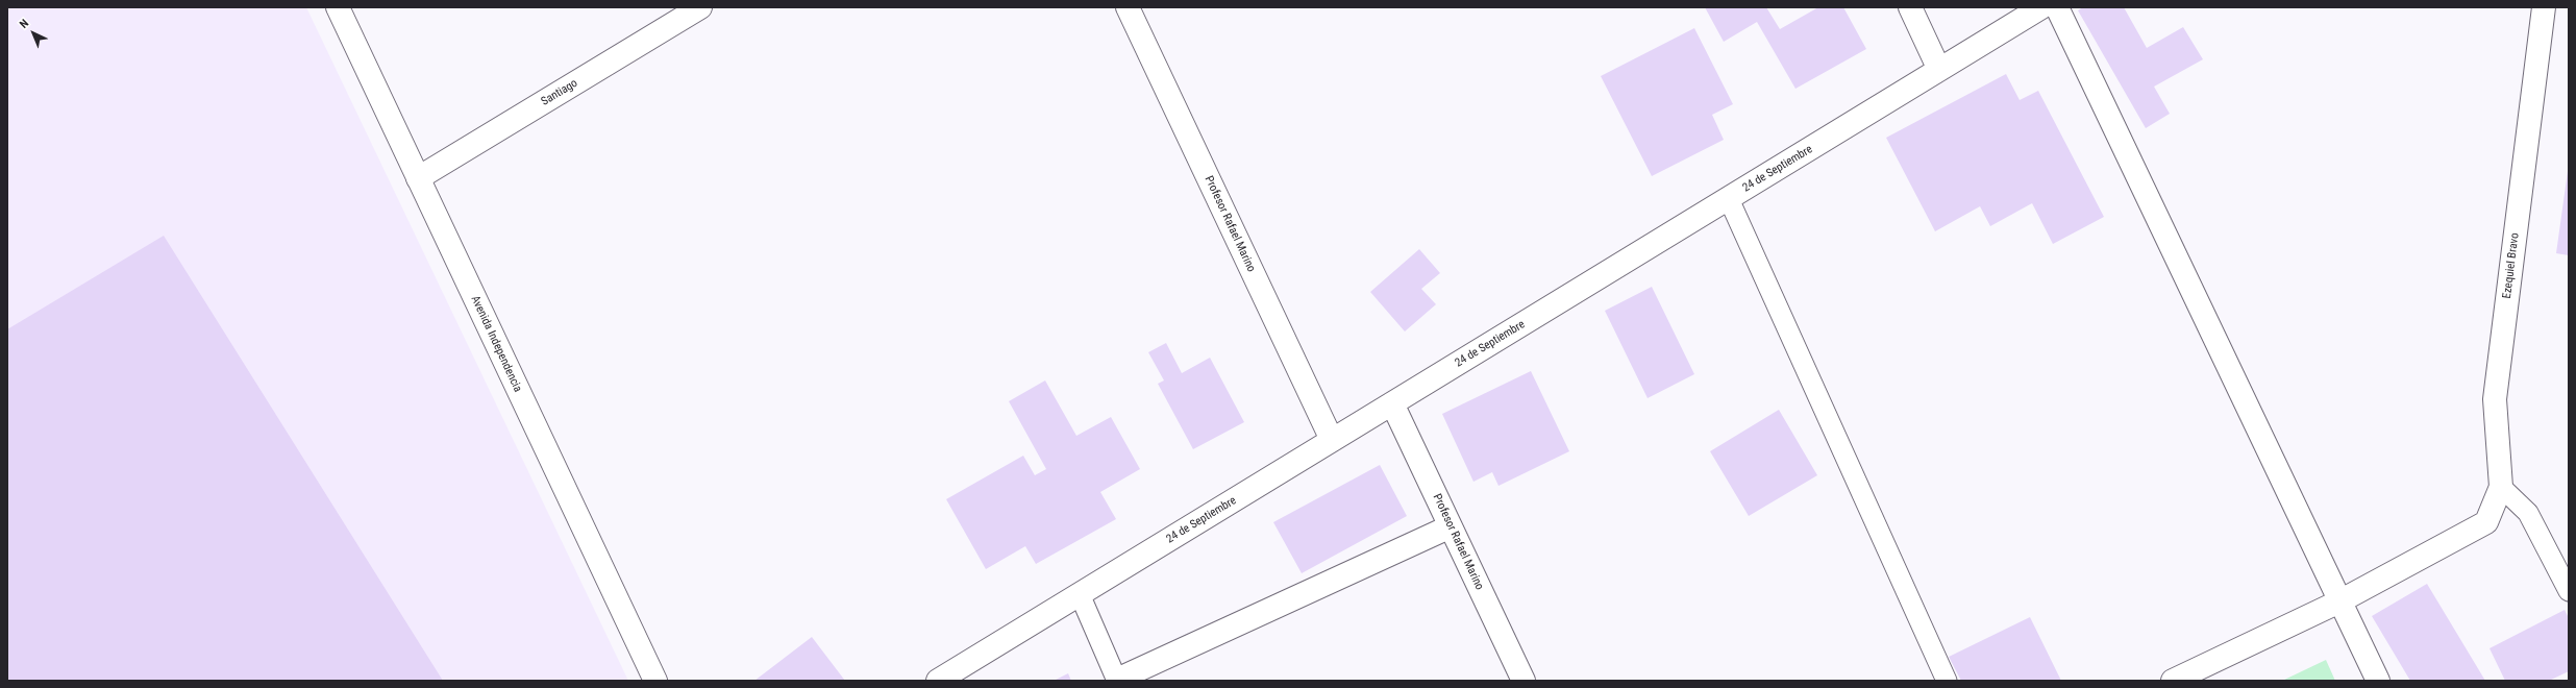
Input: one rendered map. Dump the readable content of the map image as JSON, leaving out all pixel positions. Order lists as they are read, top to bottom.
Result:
{
  "streets": {
    "street": [
      "Santiago",
      "24 de Septiembre",
      "Profesor Rafael Marino",
      "Ezequiel Bravo",
      "Avenida Independencia"
    ]
  },
  "crossings": [
    ["Santiago", "Avenida Independencia"],
    ["24 de Septiembre", "Profesor Rafael Marino"]
  ],
  "north": "top left"
}
